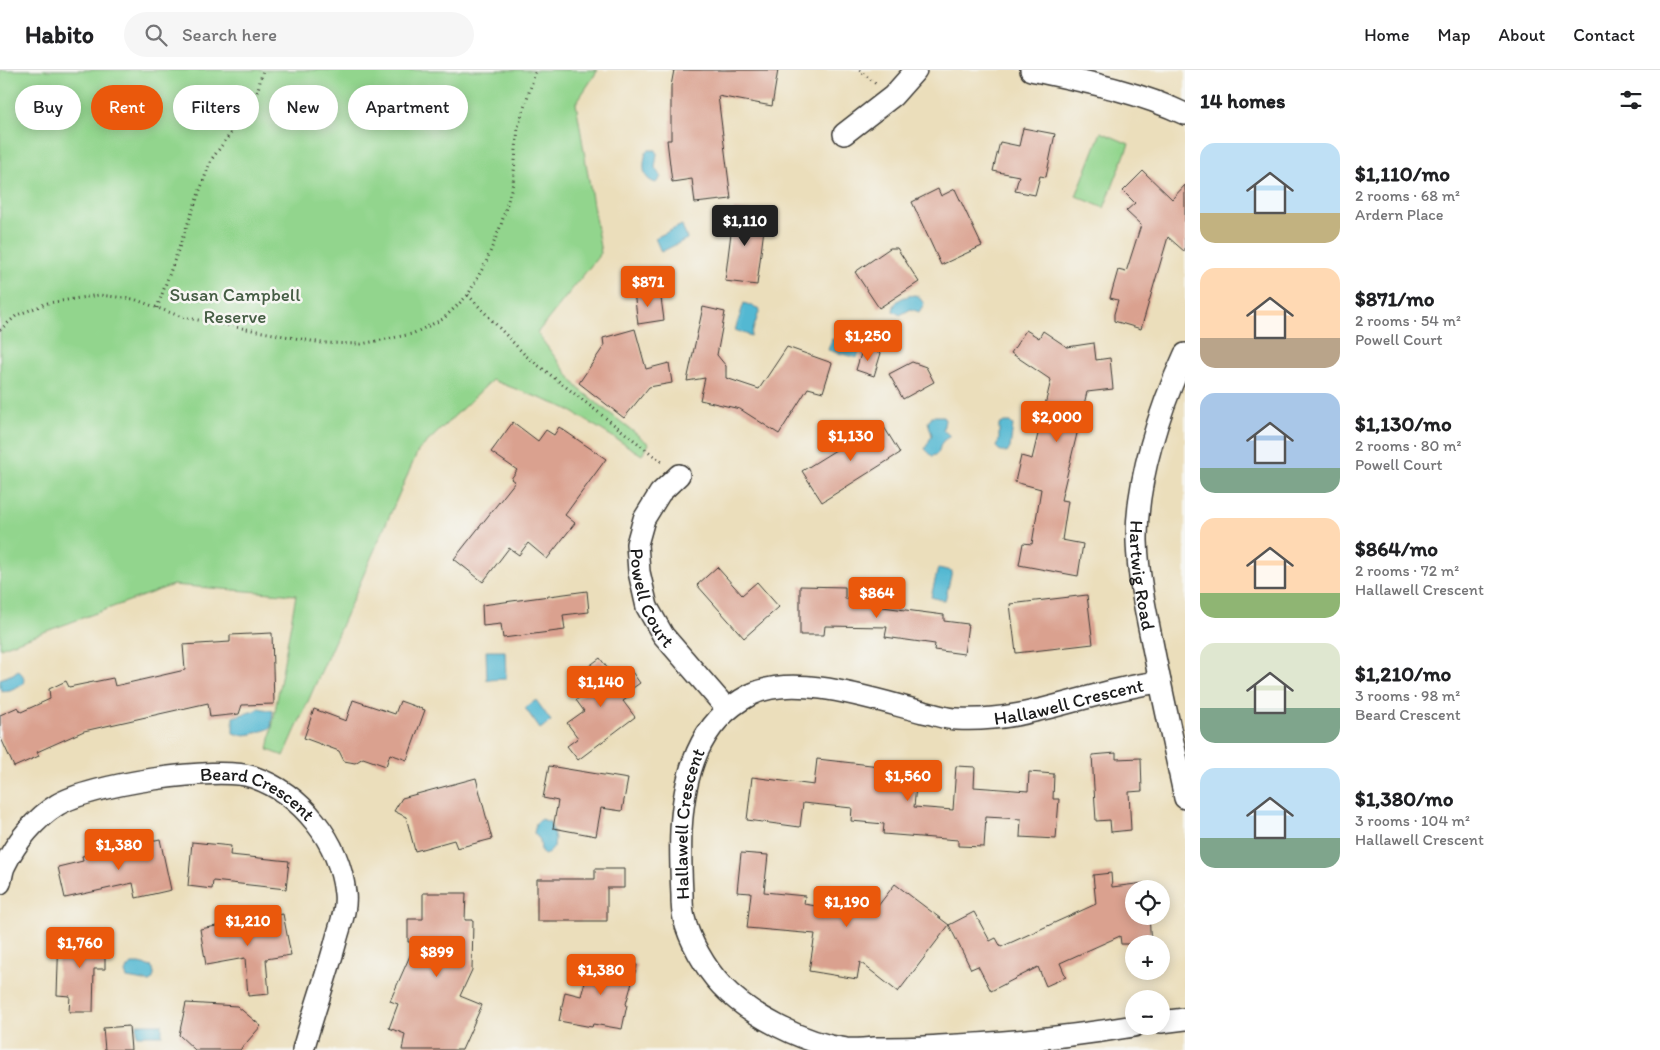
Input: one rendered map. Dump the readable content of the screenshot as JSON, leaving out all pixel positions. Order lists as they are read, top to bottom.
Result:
{
  "streets": {
    "street": [
      "Hartwig Road",
      "Powell Court",
      "Hallawell Crescent",
      "Beard Crescent"
    ]
  },
  "crossings": [
    ["Hartwig Road", "Hallawell Crescent"],
    ["Powell Court", "Hallawell Crescent"]
  ],
  "parks": ["Susan Campbell Reserve"],
  "page": {
    "header": "Habito",
    "search": "Search here",
    "nav": [
      "Home",
      "Map",
      "About",
      "Contact"
    ],
    "heading": "14 homes",
    "chip": [
      "Buy",
      "Rent",
      "Filters",
      "New",
      "Apartment"
    ],
    "list": [
      {
        "name": "$1,110/mo",
        "note": "2 rooms · 68 m² · Ardern Place"
      },
      {
        "name": "$871/mo",
        "note": "2 rooms · 54 m² · Powell Court"
      },
      {
        "name": "$1,130/mo",
        "note": "2 rooms · 80 m² · Powell Court"
      },
      {
        "name": "$864/mo",
        "note": "2 rooms · 72 m² · Hallawell Crescent"
      },
      {
        "name": "$1,210/mo",
        "note": "3 rooms · 98 m² · Beard Crescent"
      },
      {
        "name": "$1,380/mo",
        "note": "3 rooms · 104 m² · Hallawell Crescent"
      }
    ],
    "price": [
      "$1,110",
      "$871",
      "$1,250",
      "$2,000",
      "$1,130",
      "$864",
      "$1,140",
      "$1,560",
      "$1,380",
      "$1,190",
      "$1,210",
      "$1,760",
      "$899",
      "$1,380"
    ],
    "map_buttons": ["+", "−"]
  }
}
